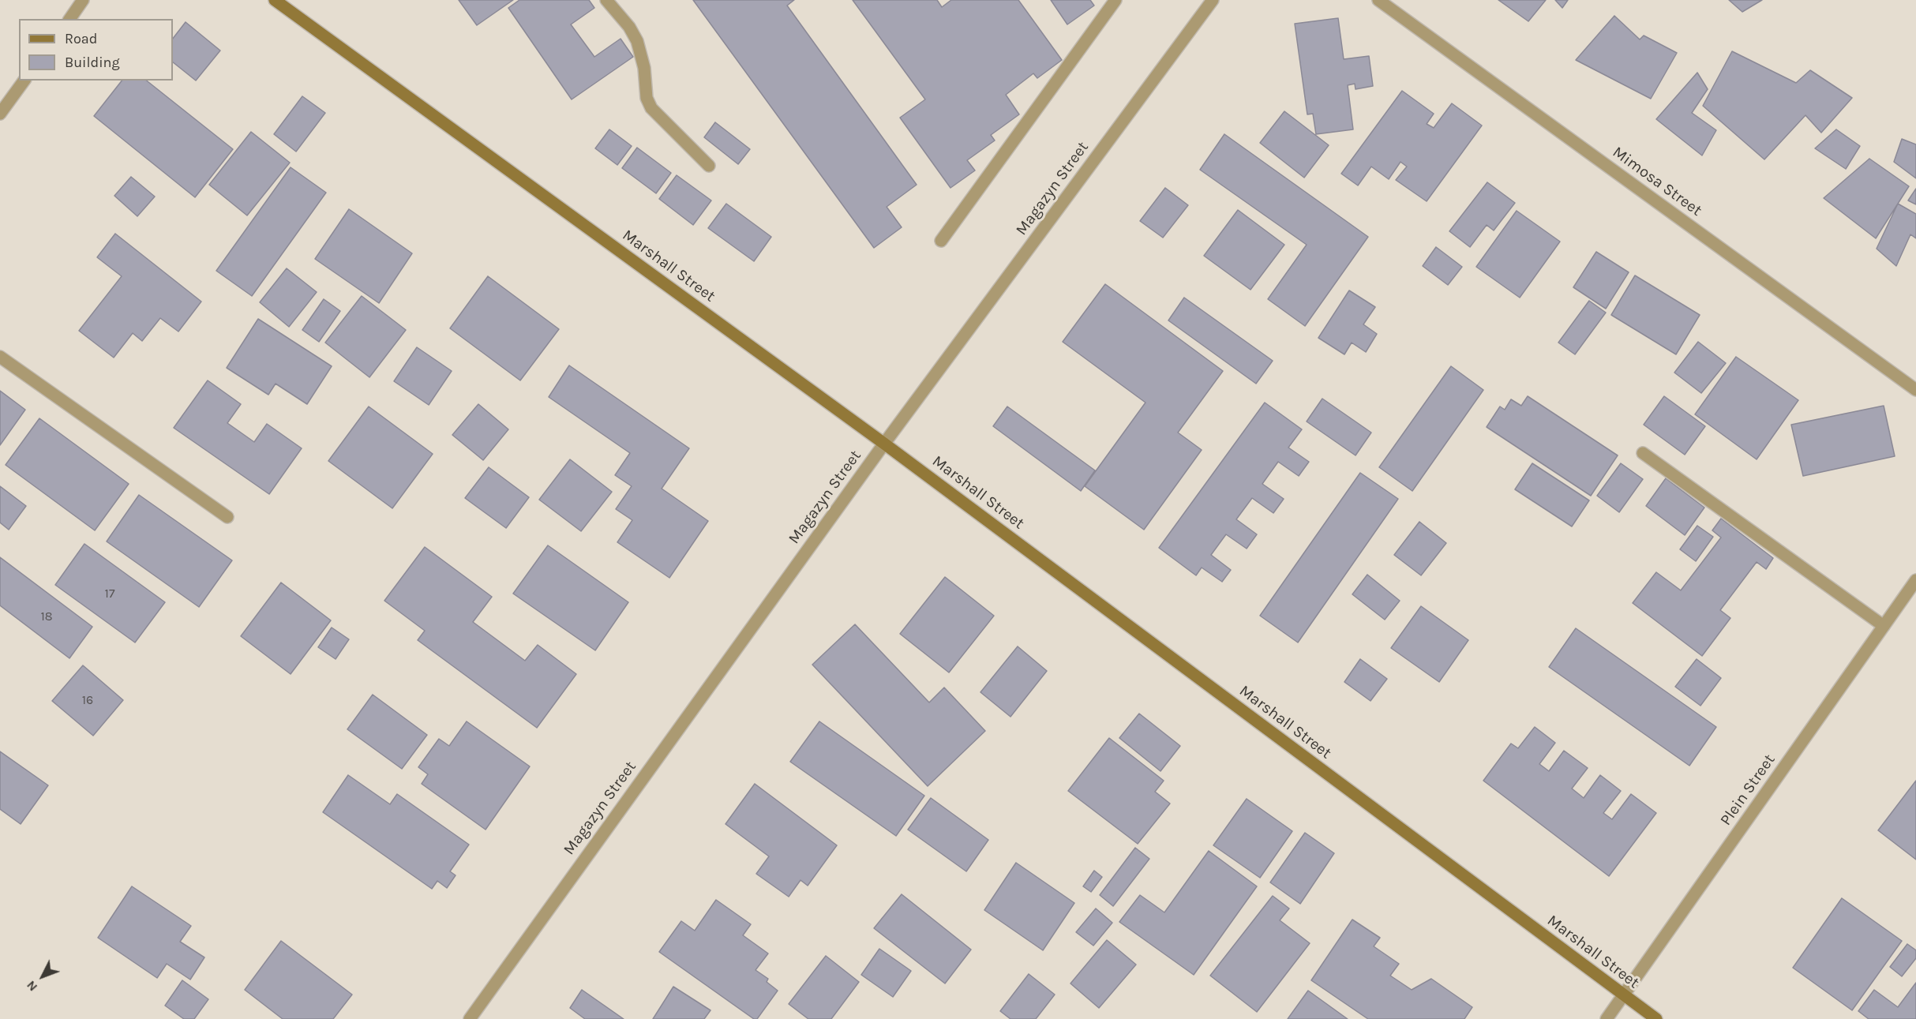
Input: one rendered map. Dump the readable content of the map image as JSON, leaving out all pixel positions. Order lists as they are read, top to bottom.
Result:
{
  "streets": {
    "street": [
      "Mimosa Street",
      "Magazyn Street",
      "Marshall Street",
      "Plein Street"
    ]
  },
  "crossings": [
    ["Magazyn Street", "Marshall Street"],
    ["Marshall Street", "Plein Street"]
  ],
  "house_numbers": ["17", "18", "16"],
  "legend": ["Road", "Building"],
  "north": "bottom left"
}
